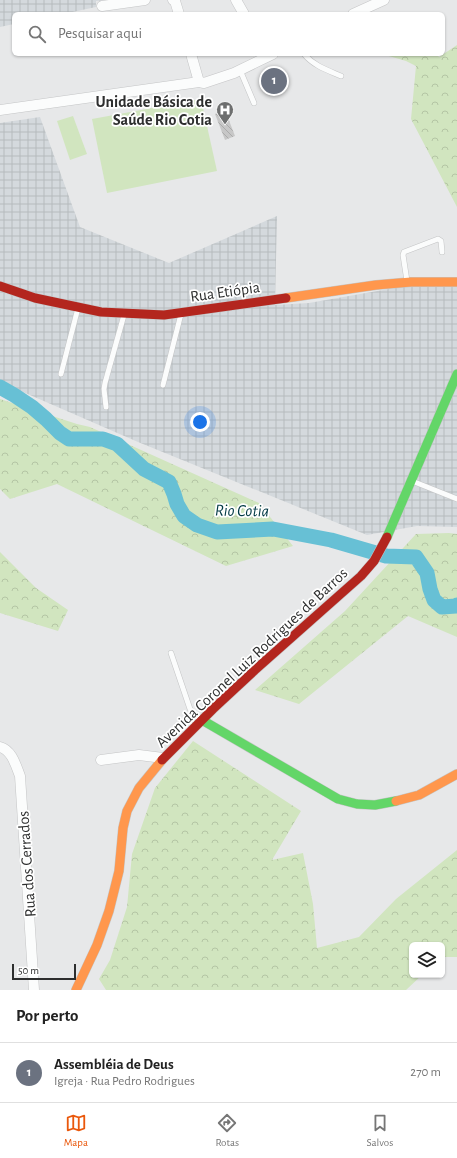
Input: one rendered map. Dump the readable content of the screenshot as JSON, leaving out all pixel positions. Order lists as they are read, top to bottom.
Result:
{
  "streets": {
    "street": ["Rua Etiópia", "Avenida Coronel Luiz Rodrigues de Barros", "Rua dos Cerrados"]
  },
  "water": ["Rio Cotia"],
  "places": {
    "hospital": ["Unidade Básica de Saúde Rio Cotia"]
  },
  "scale_bar": "50 m",
  "page": {
    "search": "Pesquisar aqui",
    "pins": "1",
    "scale": "50 m",
    "heading": "Por perto",
    "list": [
      {
        "mark": "1",
        "name": "Assembléia de Deus",
        "note": "Igreja · Rua Pedro Rodrigues",
        "value": "270 m"
      }
    ],
    "nav": ["Mapa", "Rotas", "Salvos"]
  }
}
